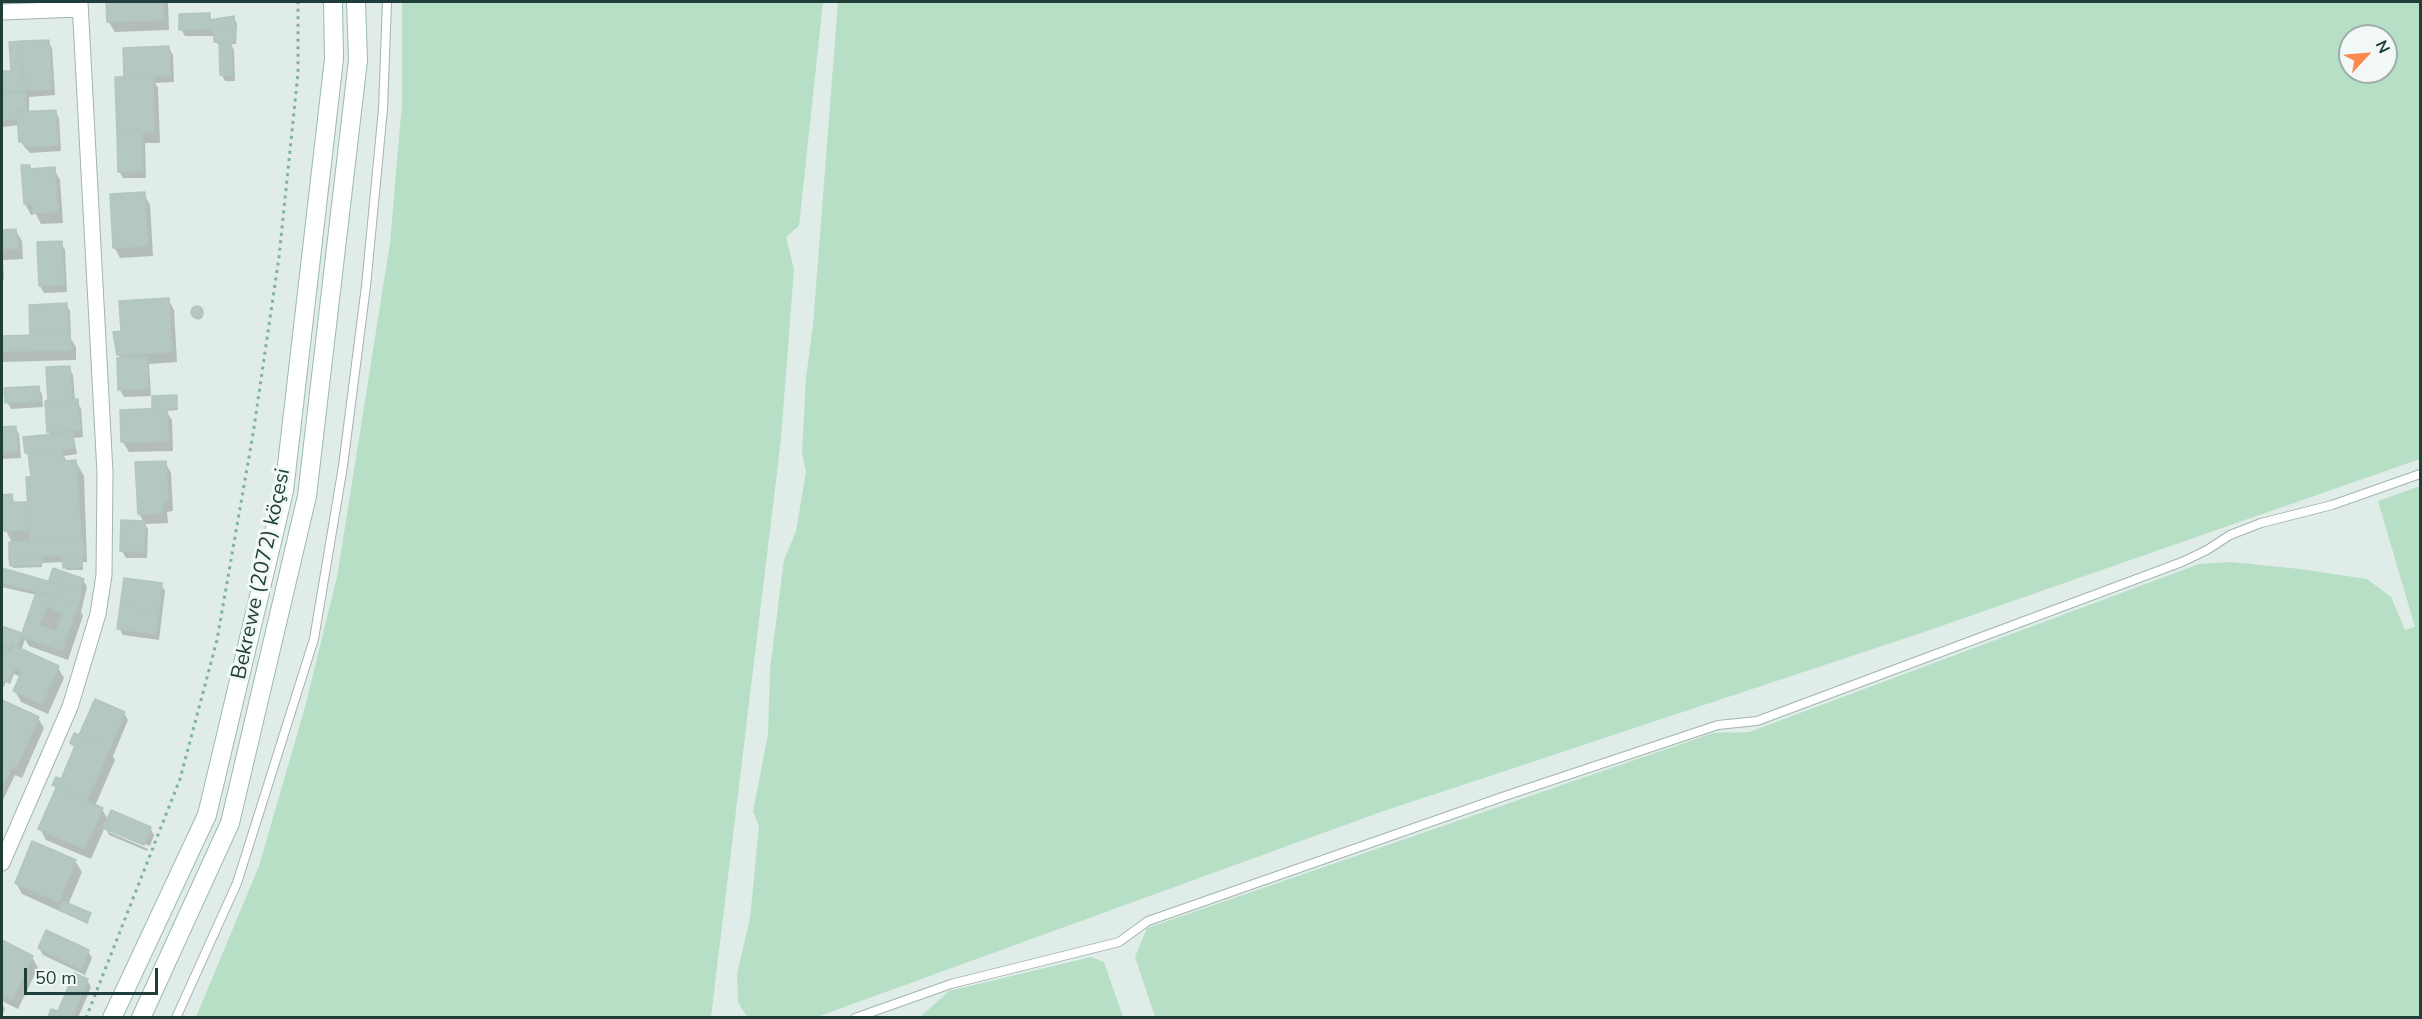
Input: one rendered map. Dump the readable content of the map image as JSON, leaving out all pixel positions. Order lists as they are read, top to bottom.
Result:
{
  "streets": {
    "main road": ["Bekrewe (2072) köçesi"]
  },
  "scale_bar": "50 m",
  "north": "top right"
}
